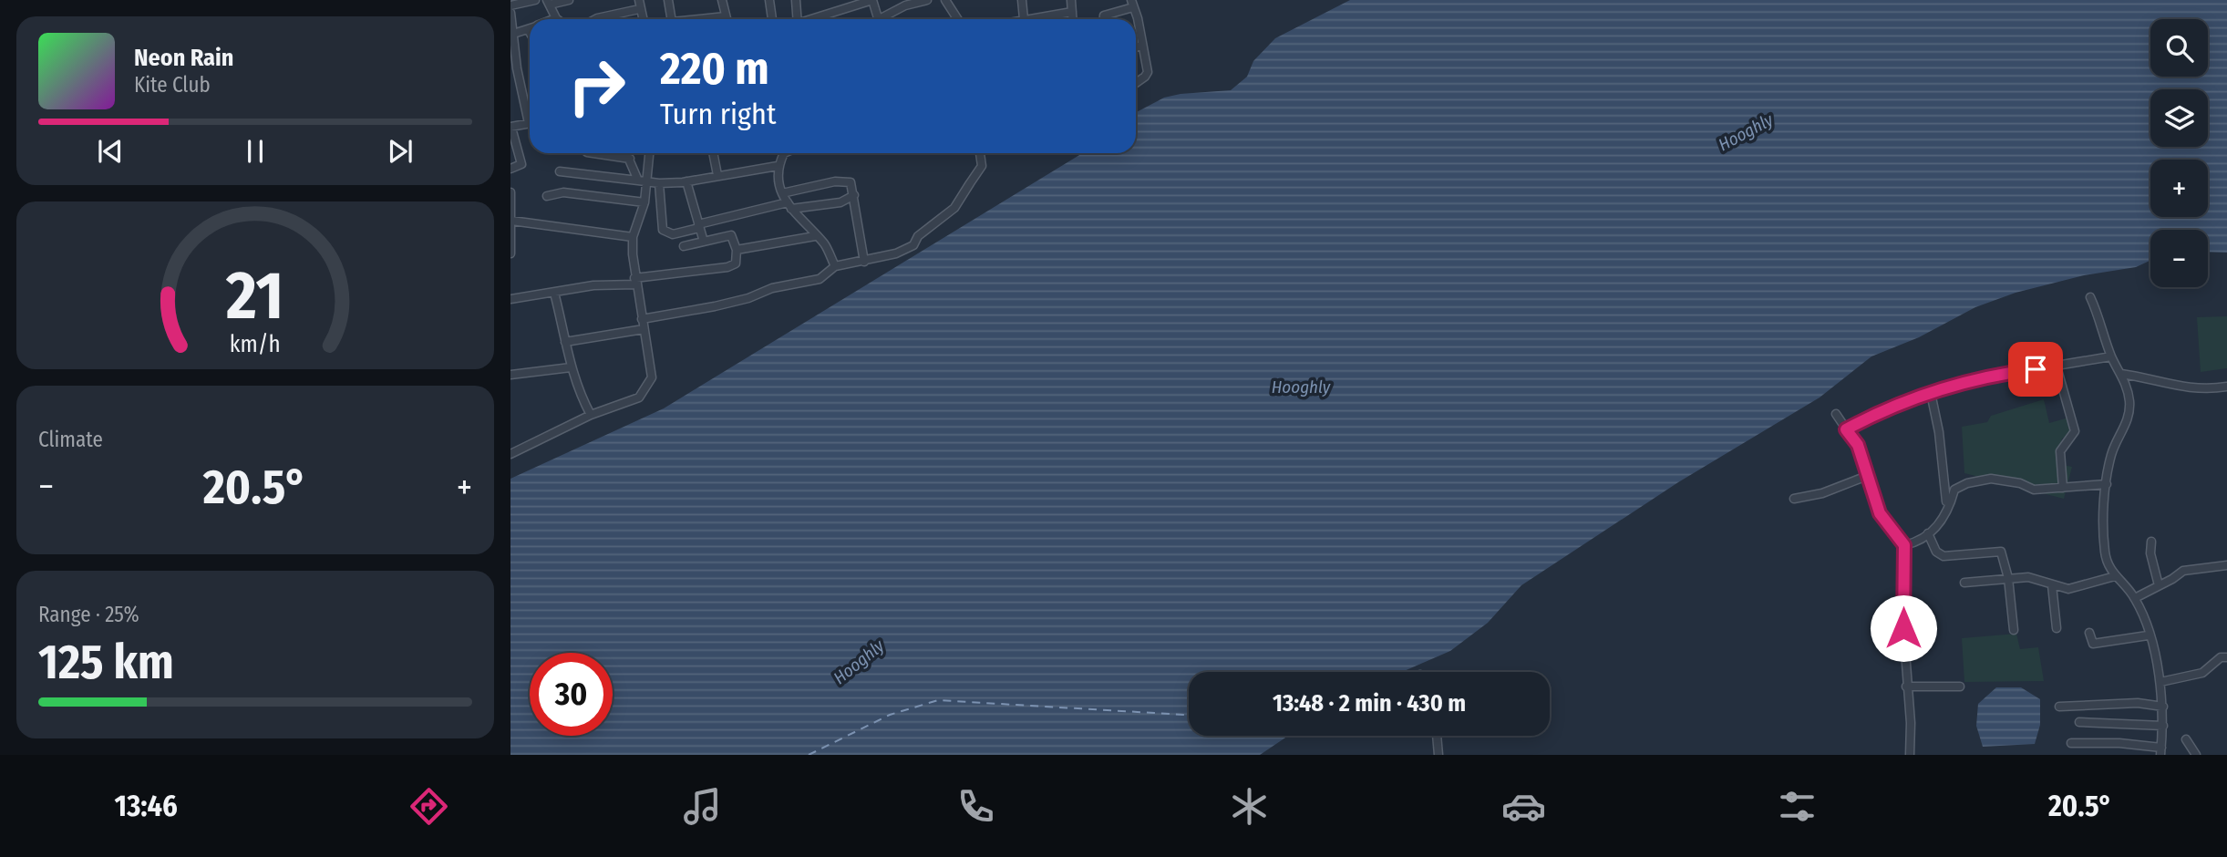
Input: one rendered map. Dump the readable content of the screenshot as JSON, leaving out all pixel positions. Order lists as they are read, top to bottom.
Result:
{
  "water": ["Hooghly"],
  "page": {
    "map_buttons": ["+", "−"],
    "turn": ["220 m", "Turn right"],
    "song": ["Neon Rain", "Kite Club"],
    "tile": [
      "Climate",
      ["Range · 25%", "125 km"]
    ],
    "heat": ["−", "20.5°", "+"],
    "limit": "30",
    "trip": "13:48 · 2 min · 430 m",
    "tabs": ["13:46", "20.5°"],
    "gauge": ["21", "km/h"]
  }
}
